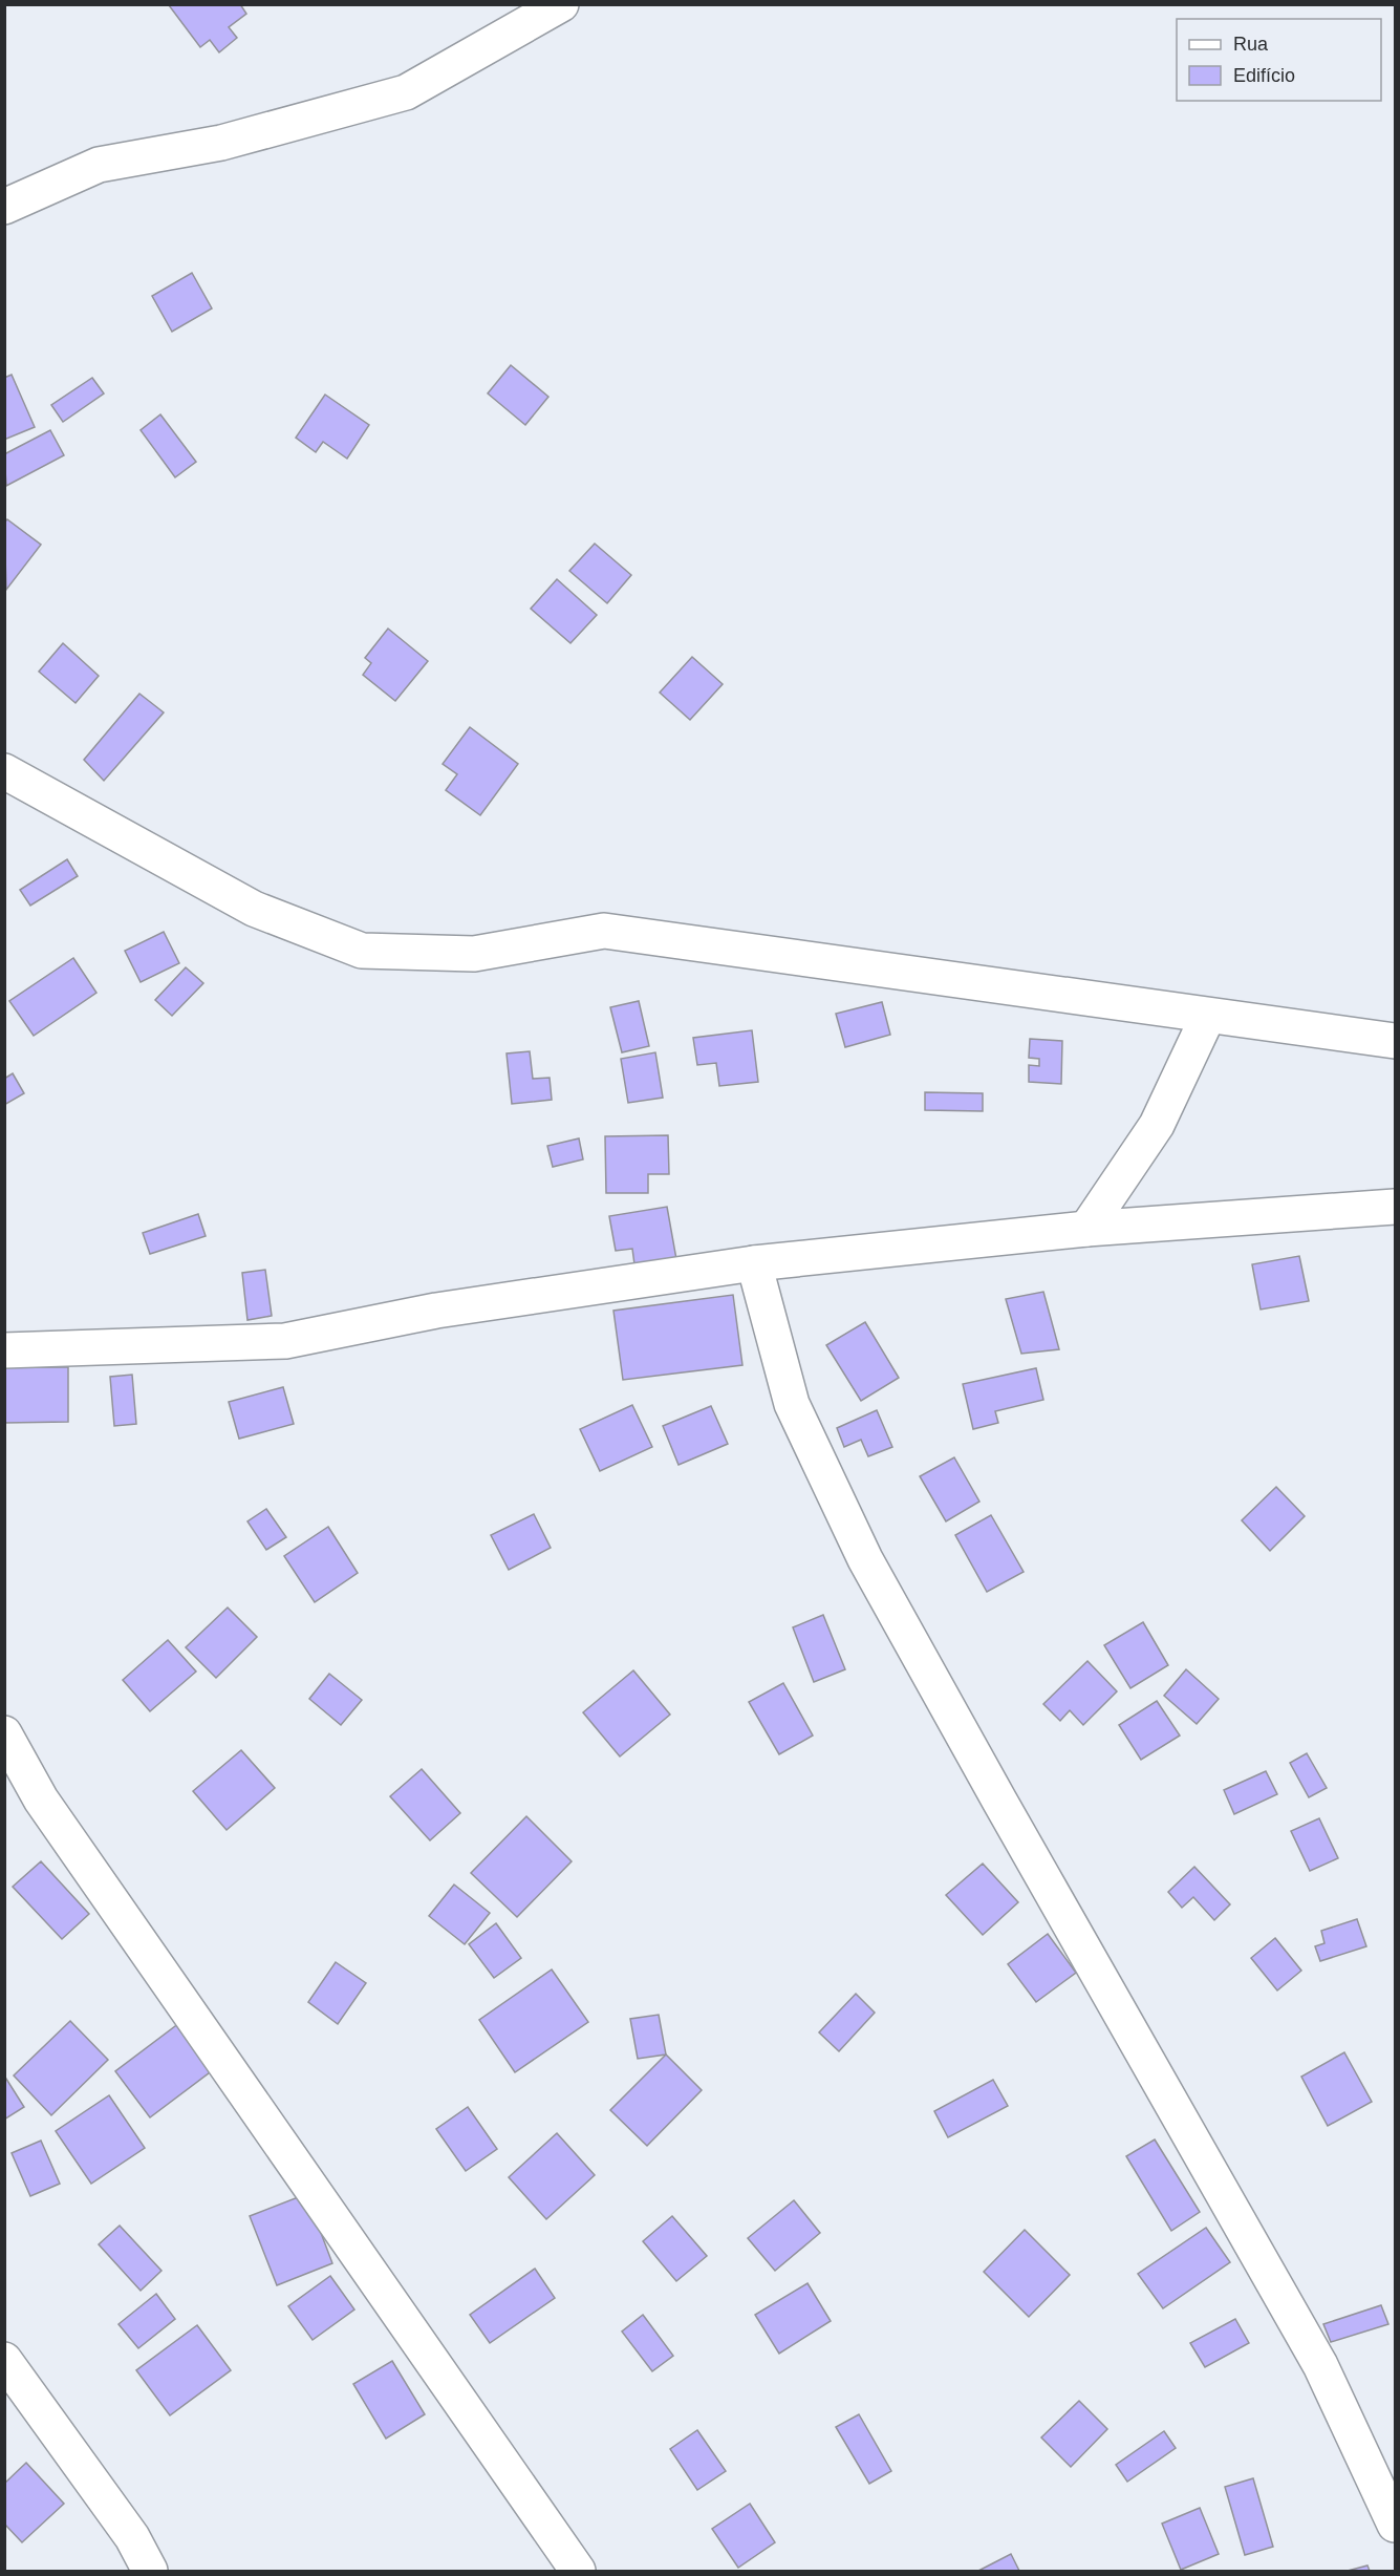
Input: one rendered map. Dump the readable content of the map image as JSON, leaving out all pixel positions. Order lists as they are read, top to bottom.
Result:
{
  "legend": ["Rua", "Edifício"]
}
